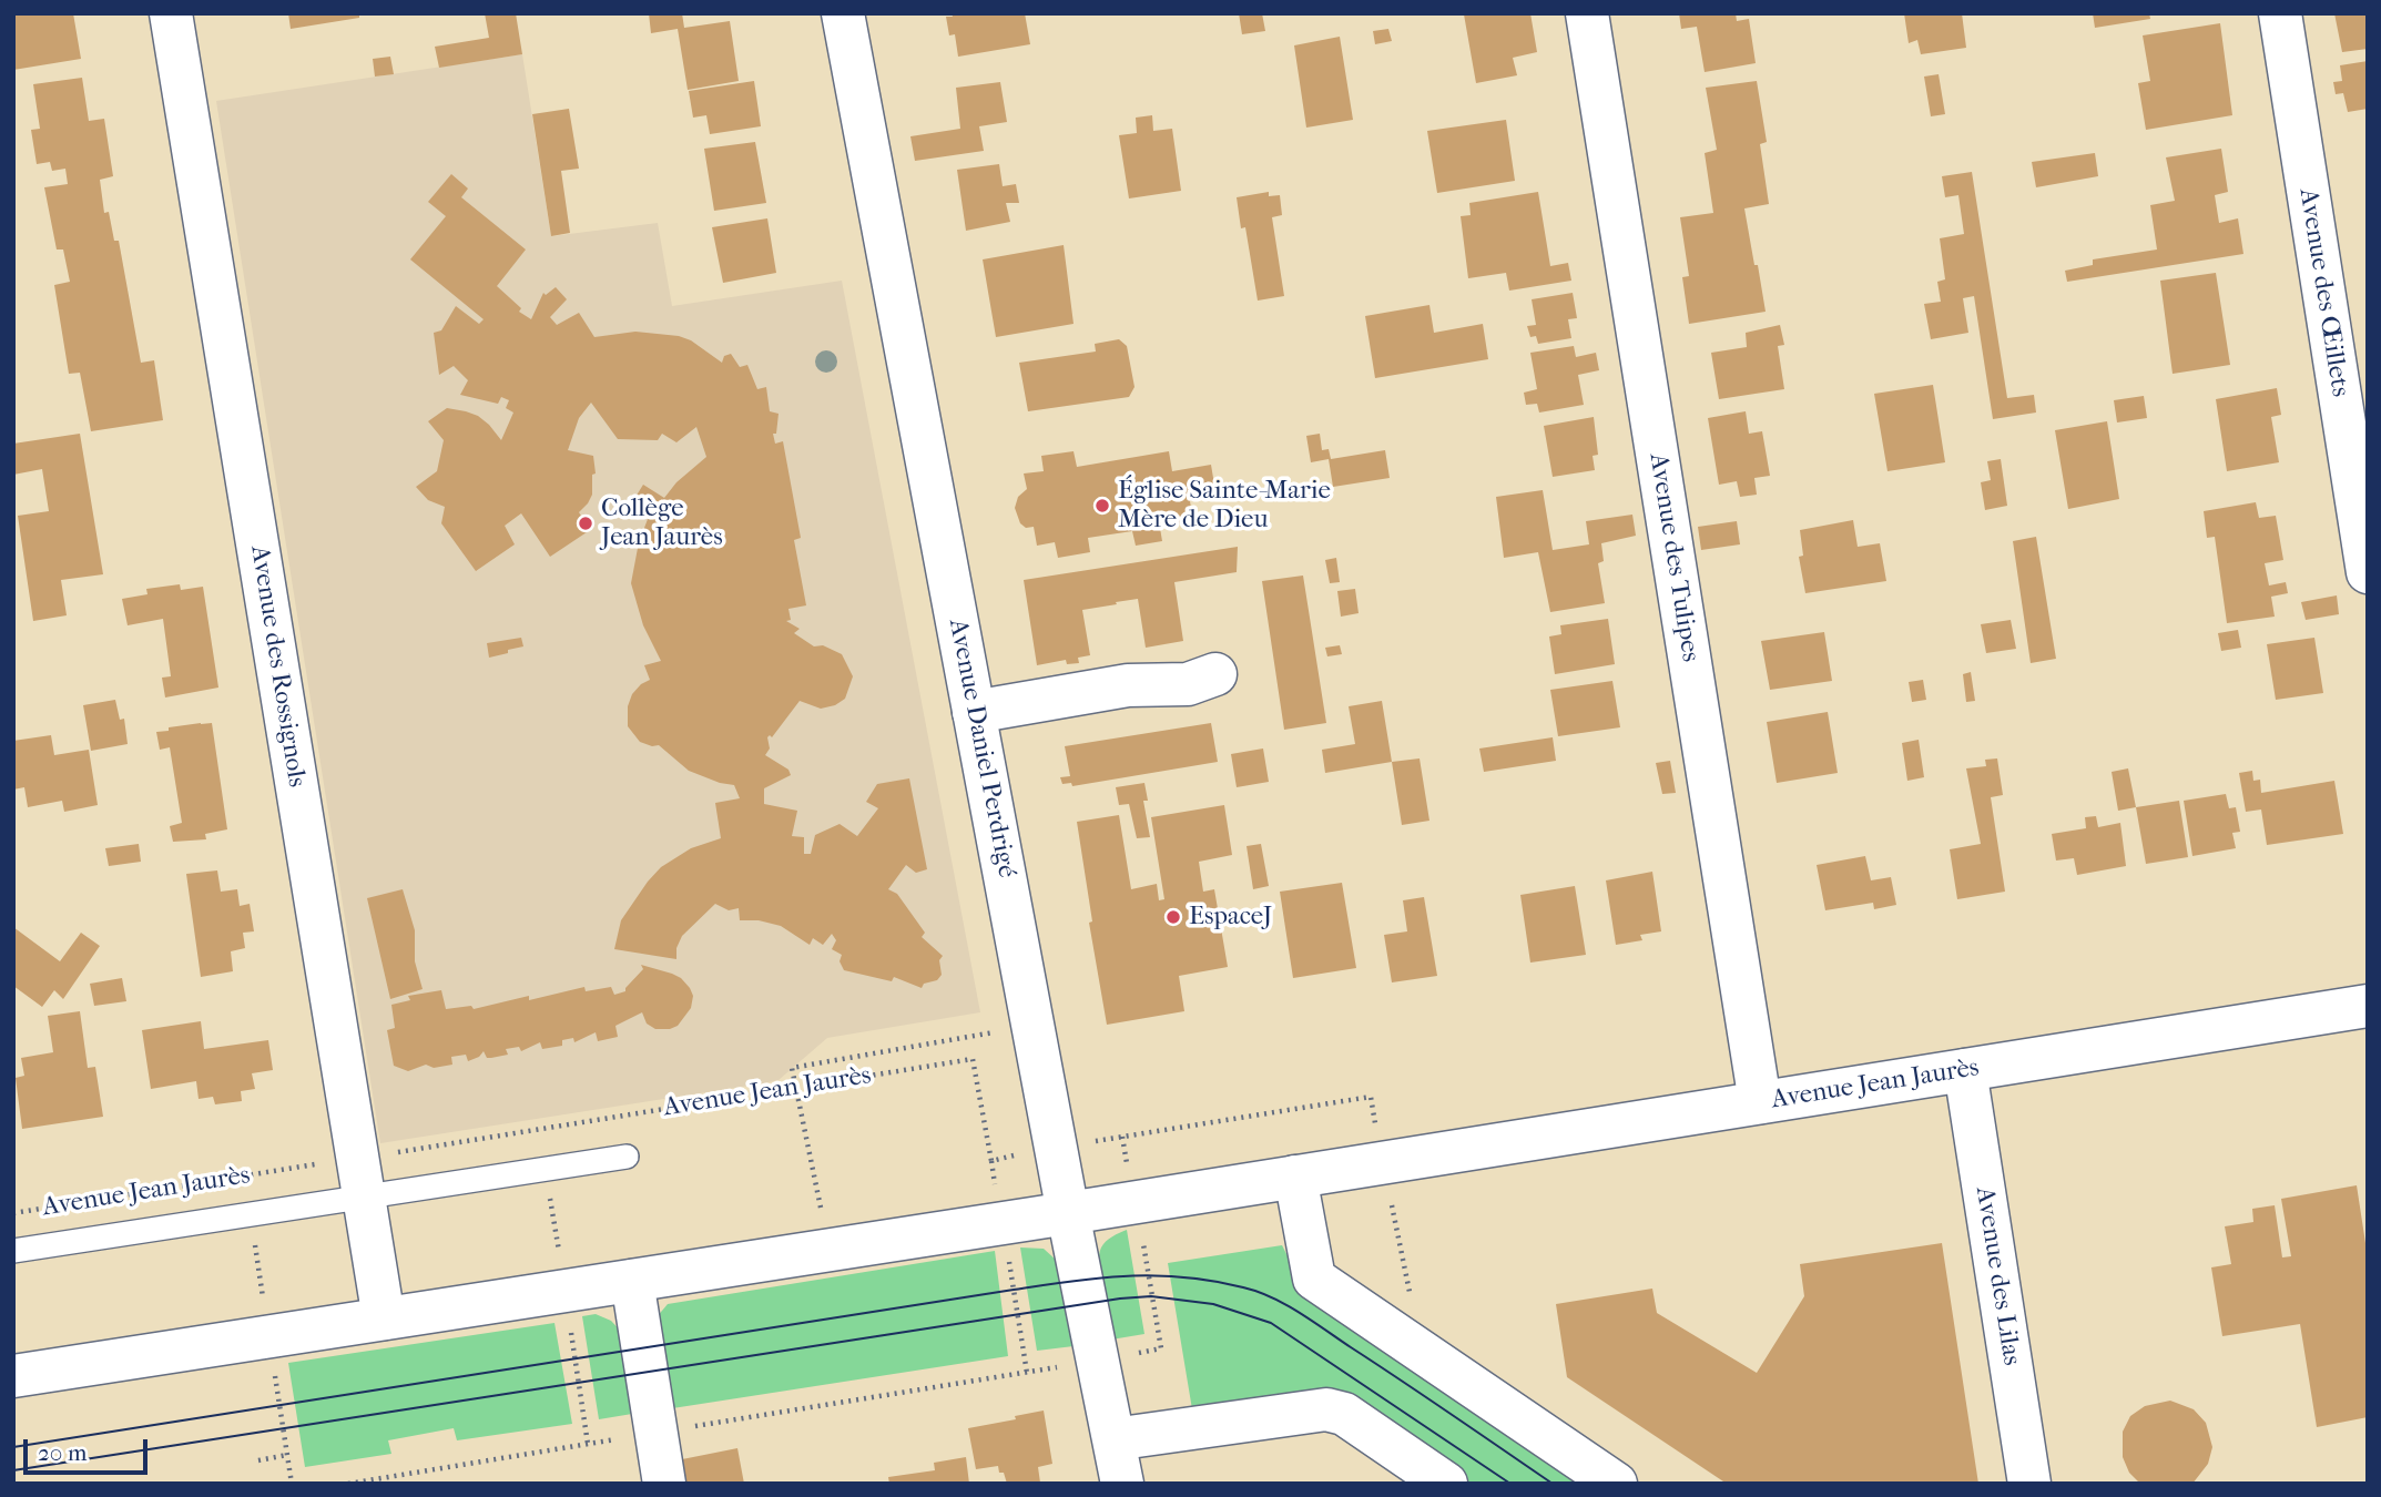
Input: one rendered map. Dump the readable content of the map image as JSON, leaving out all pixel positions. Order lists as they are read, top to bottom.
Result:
{
  "streets": {
    "street": [
      "Avenue des Œillets",
      "Avenue des Tulipes",
      "Avenue des Rossignols",
      "Avenue Daniel Perdrigé",
      "Avenue Jean Jaurès",
      "Avenue des Lilas"
    ]
  },
  "crossings": [
    ["Avenue des Tulipes", "Avenue Jean Jaurès"],
    ["Avenue des Rossignols", "Avenue Jean Jaurès"],
    ["Avenue Daniel Perdrigé", "Avenue Jean Jaurès"],
    ["Avenue Jean Jaurès", "Avenue des Lilas"]
  ],
  "places": ["Église Sainte-Marie Mère de Dieu", "Collège Jean Jaurès", "EspaceJ"],
  "scale_bar": "20 m"
}
